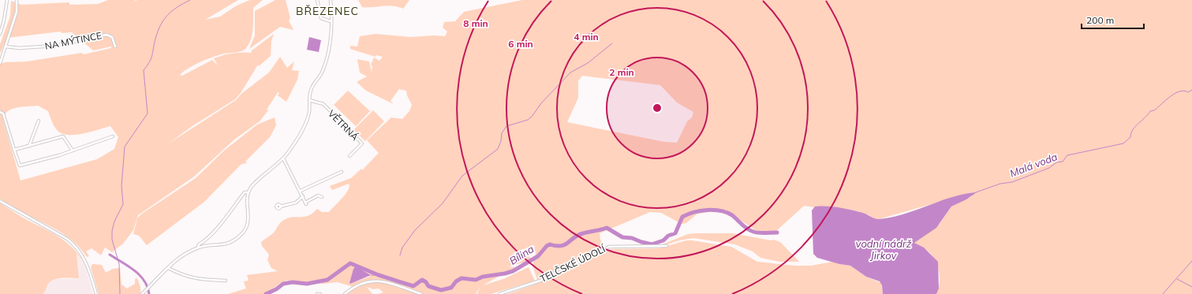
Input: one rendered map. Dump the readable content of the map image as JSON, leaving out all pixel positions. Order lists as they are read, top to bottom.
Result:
{
  "streets": {
    "street": ["NA MÝTINCE", "VĚTRNÁ", "TELČSKÉ ÚDOLÍ"]
  },
  "districts": ["BŘEZENEC"],
  "water": ["Malá voda", "vodní nádrž Jirkov", "Bílina"],
  "scale_bar": "200 m",
  "rings": [
    "8 min",
    "4 min",
    "6 min",
    "2 min"
  ]
}
